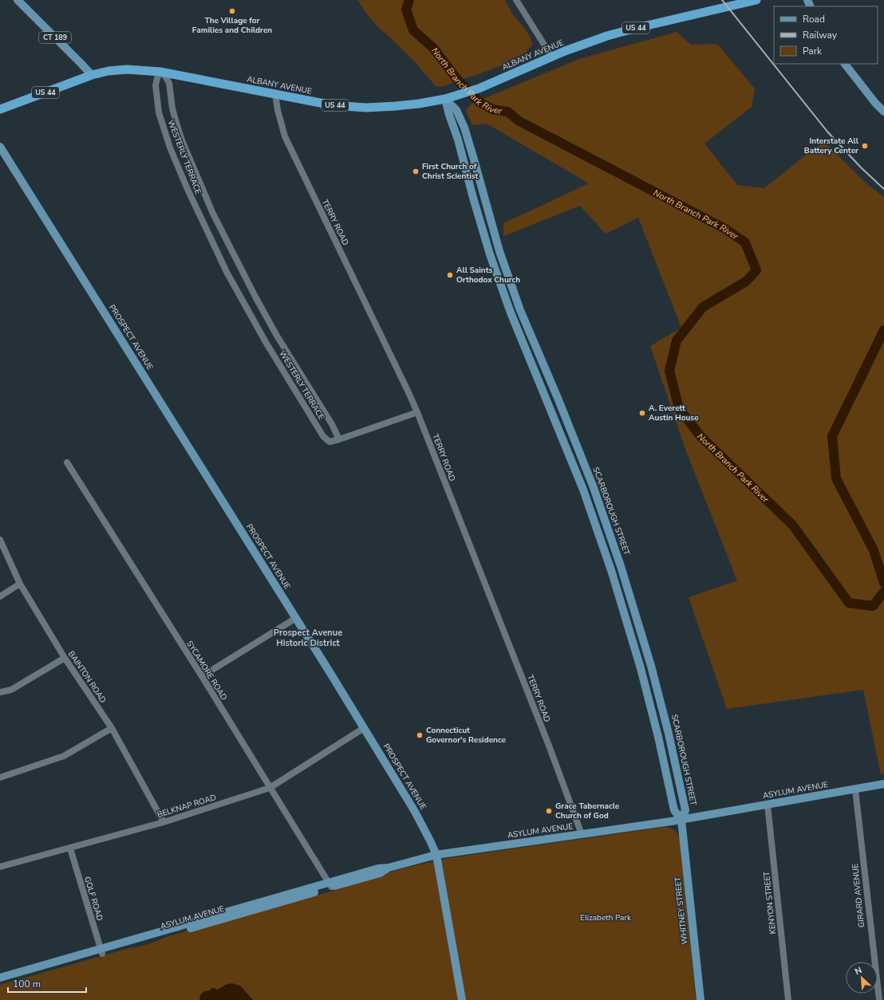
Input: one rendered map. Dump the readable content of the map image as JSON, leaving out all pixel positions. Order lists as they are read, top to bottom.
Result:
{
  "streets": {
    "highway": ["US 44", "ALBANY AVENUE"],
    "main road": [
      "CT 189",
      "PROSPECT AVENUE",
      "SCARBOROUGH STREET",
      "ASYLUM AVENUE",
      "WHITNEY STREET"
    ],
    "street": [
      "WESTERLY TERRACE",
      "TERRY ROAD",
      "SYCAMORE ROAD",
      "BAINTON ROAD",
      "BELKNAP ROAD",
      "GIRARD AVENUE",
      "GOLF ROAD",
      "KENYON STREET"
    ]
  },
  "crossings": [
    ["CT 189", "ALBANY AVENUE"],
    ["ALBANY AVENUE", "WESTERLY TERRACE"],
    ["ALBANY AVENUE", "TERRY ROAD"],
    ["ALBANY AVENUE", "SCARBOROUGH STREET"],
    ["WESTERLY TERRACE", "TERRY ROAD"],
    ["TERRY ROAD", "ASYLUM AVENUE"],
    ["PROSPECT AVENUE", "ASYLUM AVENUE"],
    ["PROSPECT AVENUE", "BELKNAP ROAD"],
    ["SCARBOROUGH STREET", "ASYLUM AVENUE"],
    ["SCARBOROUGH STREET", "WHITNEY STREET"],
    ["SYCAMORE ROAD", "ASYLUM AVENUE"],
    ["SYCAMORE ROAD", "BELKNAP ROAD"],
    ["BAINTON ROAD", "BELKNAP ROAD"],
    ["ASYLUM AVENUE", "GIRARD AVENUE"],
    ["ASYLUM AVENUE", "GOLF ROAD"],
    ["ASYLUM AVENUE", "KENYON STREET"],
    ["ASYLUM AVENUE", "WHITNEY STREET"],
    ["BELKNAP ROAD", "GOLF ROAD"]
  ],
  "districts": ["Prospect Avenue Historic District"],
  "water": ["North Branch Park River"],
  "parks": ["Elizabeth Park"],
  "places": [
    "The Village for Families and Children",
    "Interstate All Battery Center",
    "First Church of Christ Scientist",
    "All Saints Orthodox Church",
    "A. Everett Austin House",
    "Connecticut Governor's Residence",
    "Grace Tabernacle Church of God"
  ],
  "legend": ["Road", "Railway", "Park"],
  "scale_bar": "100 m",
  "north": "top left"
}
